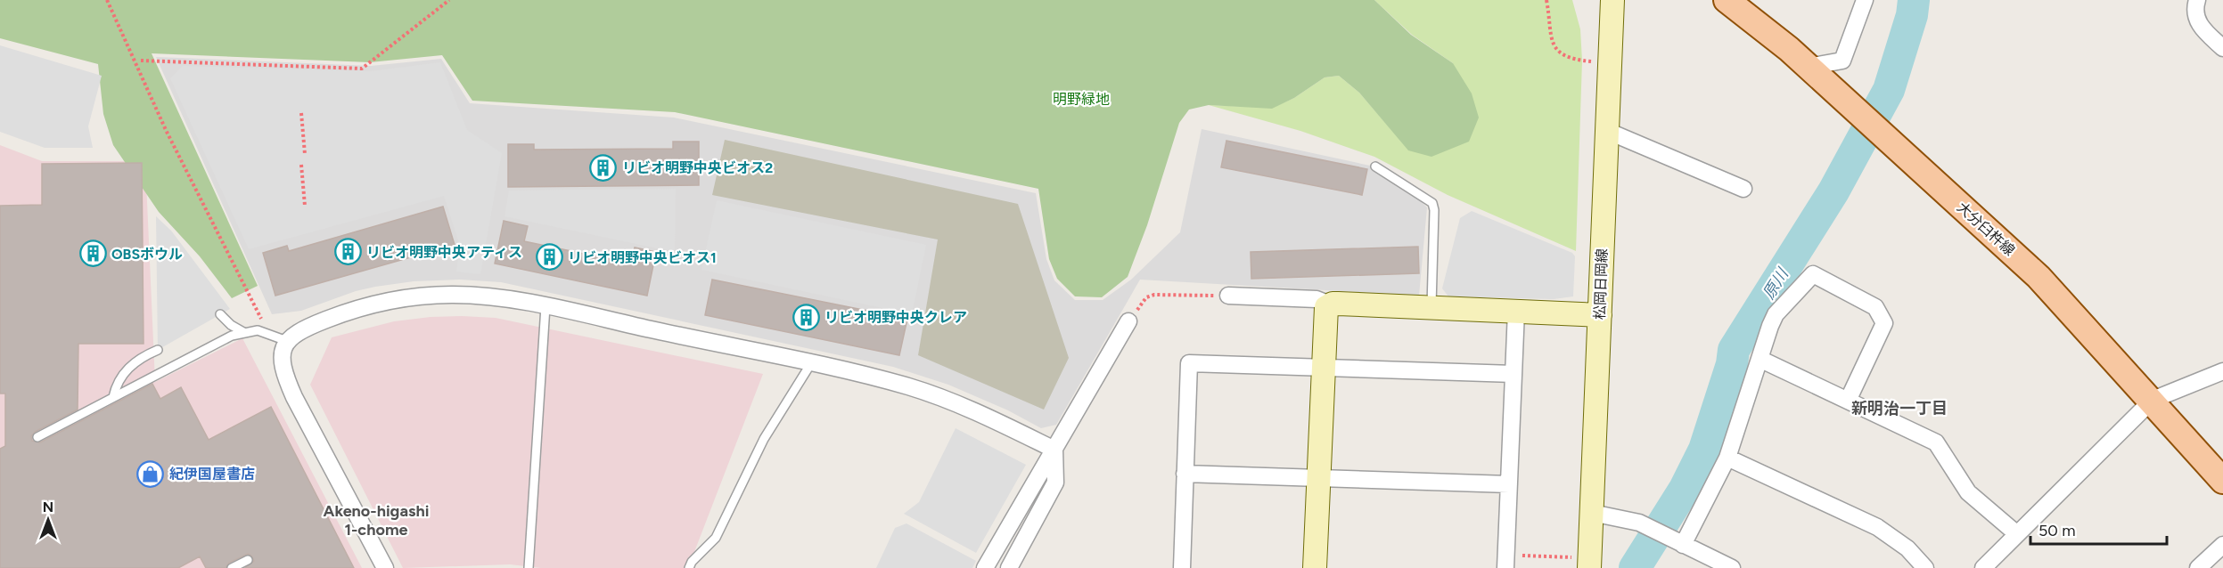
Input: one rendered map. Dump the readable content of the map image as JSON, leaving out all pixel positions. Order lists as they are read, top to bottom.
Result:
{
  "streets": {
    "main road": ["大分臼杵線", "松岡日岡線"]
  },
  "districts": ["新明治一丁目", "Akeno-higashi 1-chome"],
  "water": ["原川"],
  "parks": ["明野緑地"],
  "places": {
    "building": [
      "リビオ明野中央ビオス2",
      "リビオ明野中央アティス",
      "OBSボウル",
      "リビオ明野中央ビオス1",
      "リビオ明野中央クレア"
    ],
    "shop": ["紀伊国屋書店"]
  },
  "scale_bar": "50 m",
  "north": "top"
}
